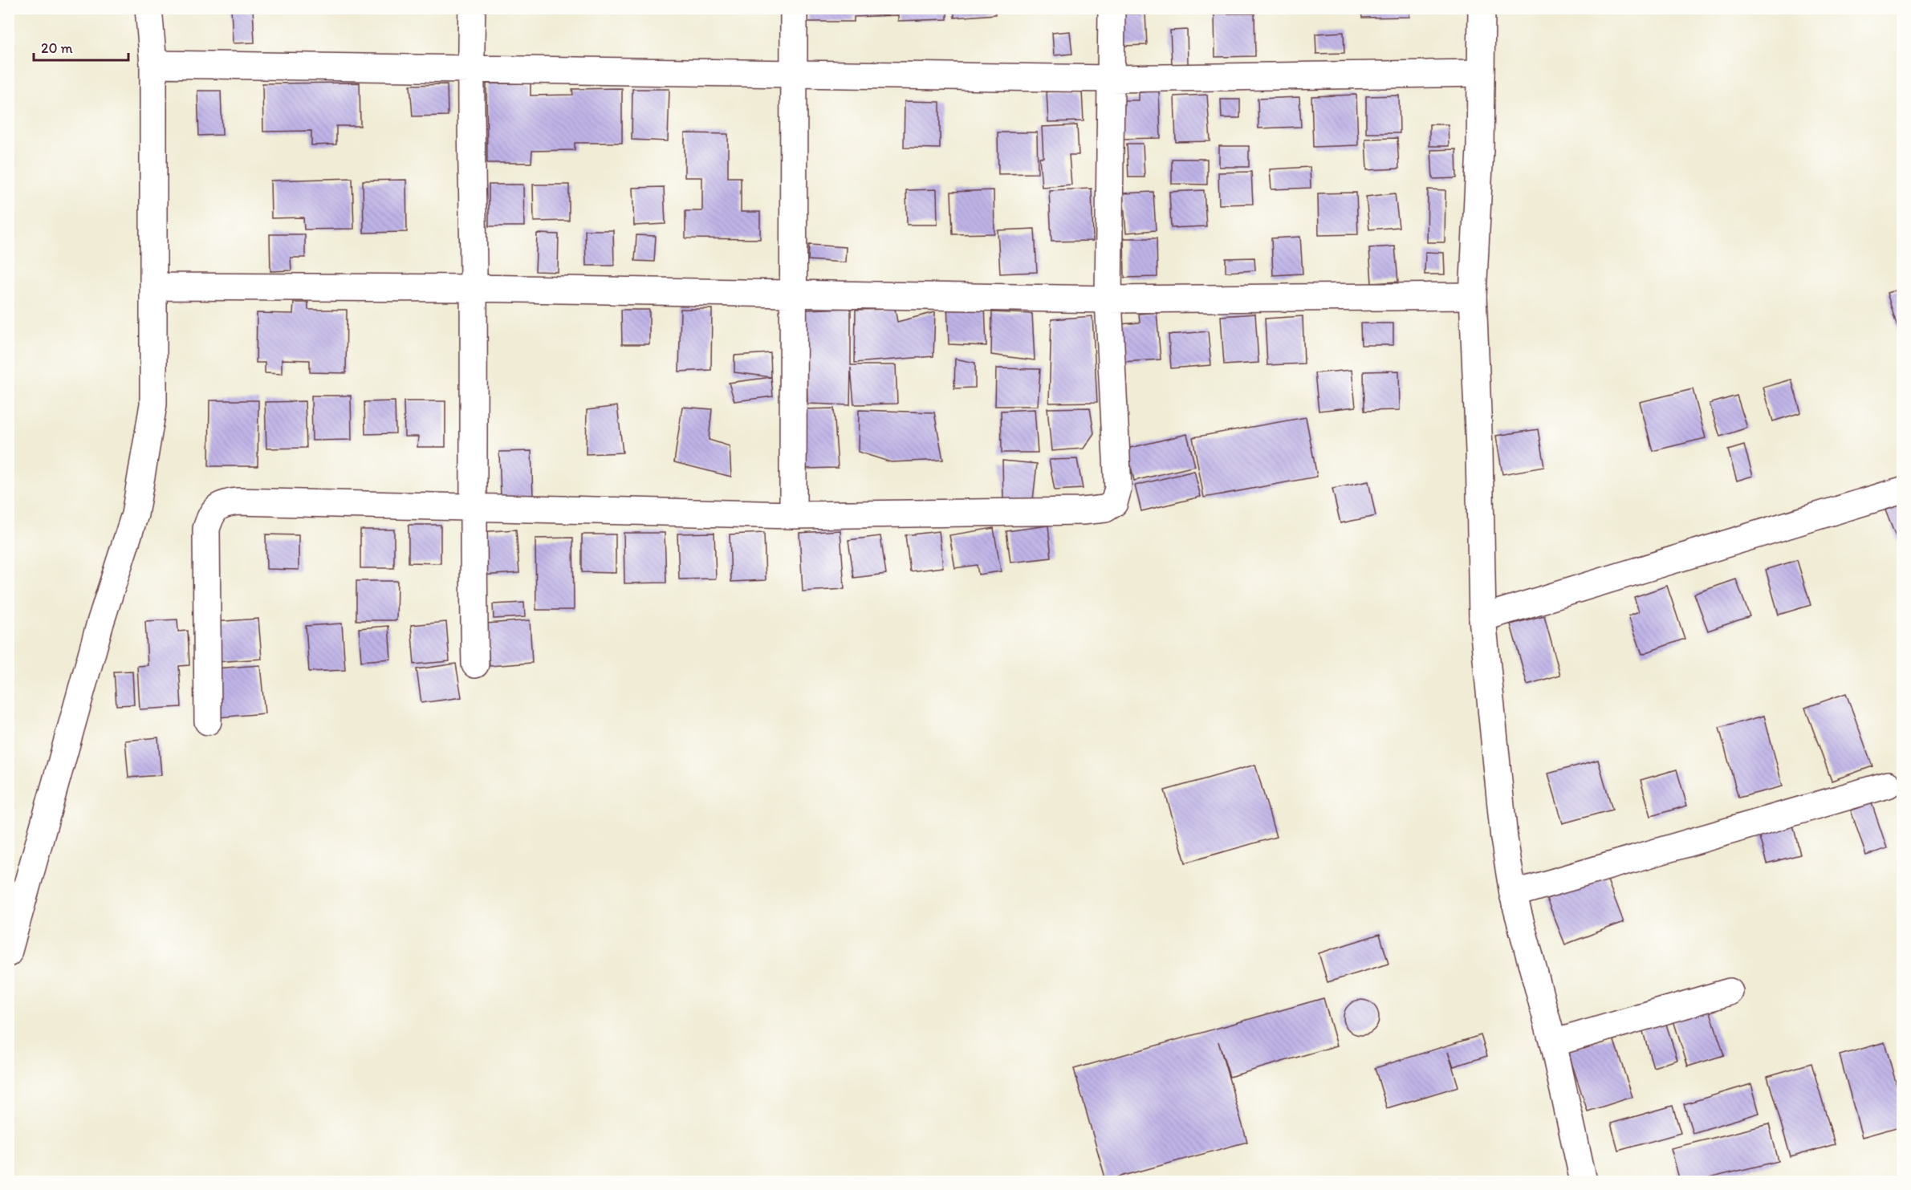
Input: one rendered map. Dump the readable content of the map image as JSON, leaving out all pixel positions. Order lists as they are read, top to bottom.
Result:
{
  "scale_bar": "20 m"
}
